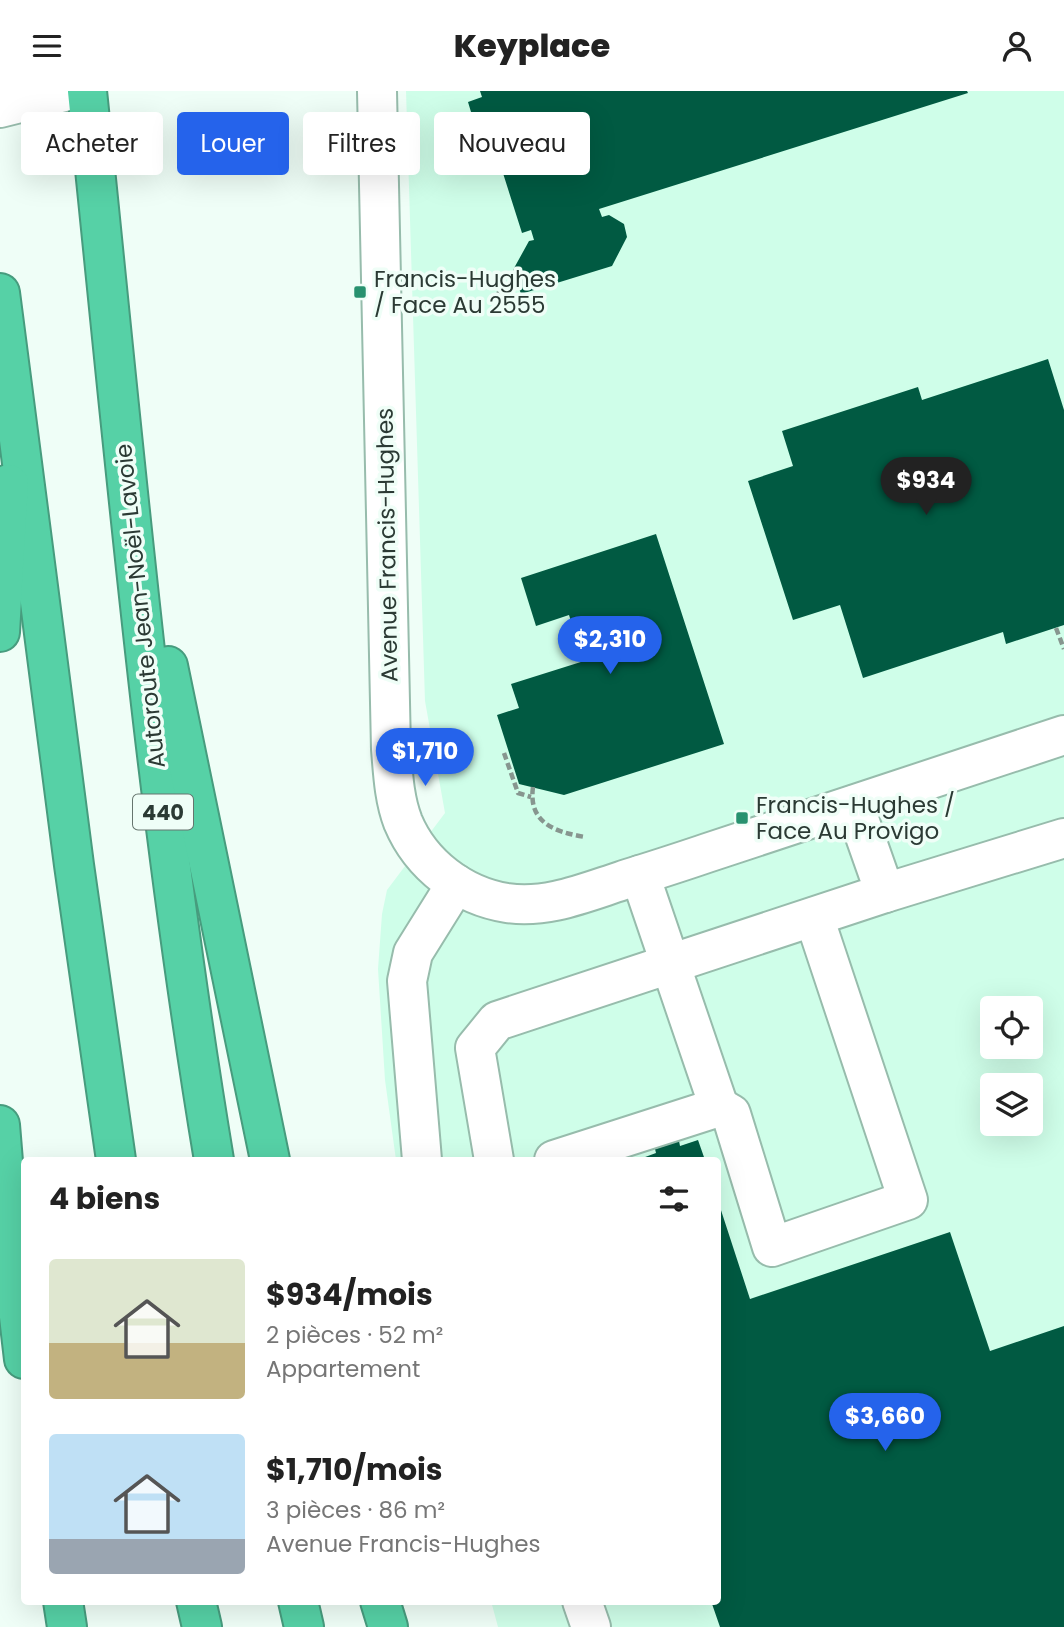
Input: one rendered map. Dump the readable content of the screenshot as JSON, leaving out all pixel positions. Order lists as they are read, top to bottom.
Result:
{
  "streets": {
    "highway": ["Autoroute Jean-Noël-Lavoie", "440"],
    "street": ["Avenue Francis-Hughes"]
  },
  "places": {
    "transit": ["Francis-Hughes / Face Au 2555", "Francis-Hughes / Face Au Provigo"]
  },
  "page": {
    "header": "Keyplace",
    "chip": [
      "Acheter",
      "Louer",
      "Filtres",
      "Nouveau"
    ],
    "price": [
      "$934",
      "$2,310",
      "$1,710",
      "$3,660"
    ],
    "heading": "4 biens",
    "list": [
      {
        "name": "$934/mois",
        "note": "2 pièces · 52 m² · Appartement"
      },
      {
        "name": "$1,710/mois",
        "note": "3 pièces · 86 m² · Avenue Francis-Hughes"
      }
    ]
  }
}
